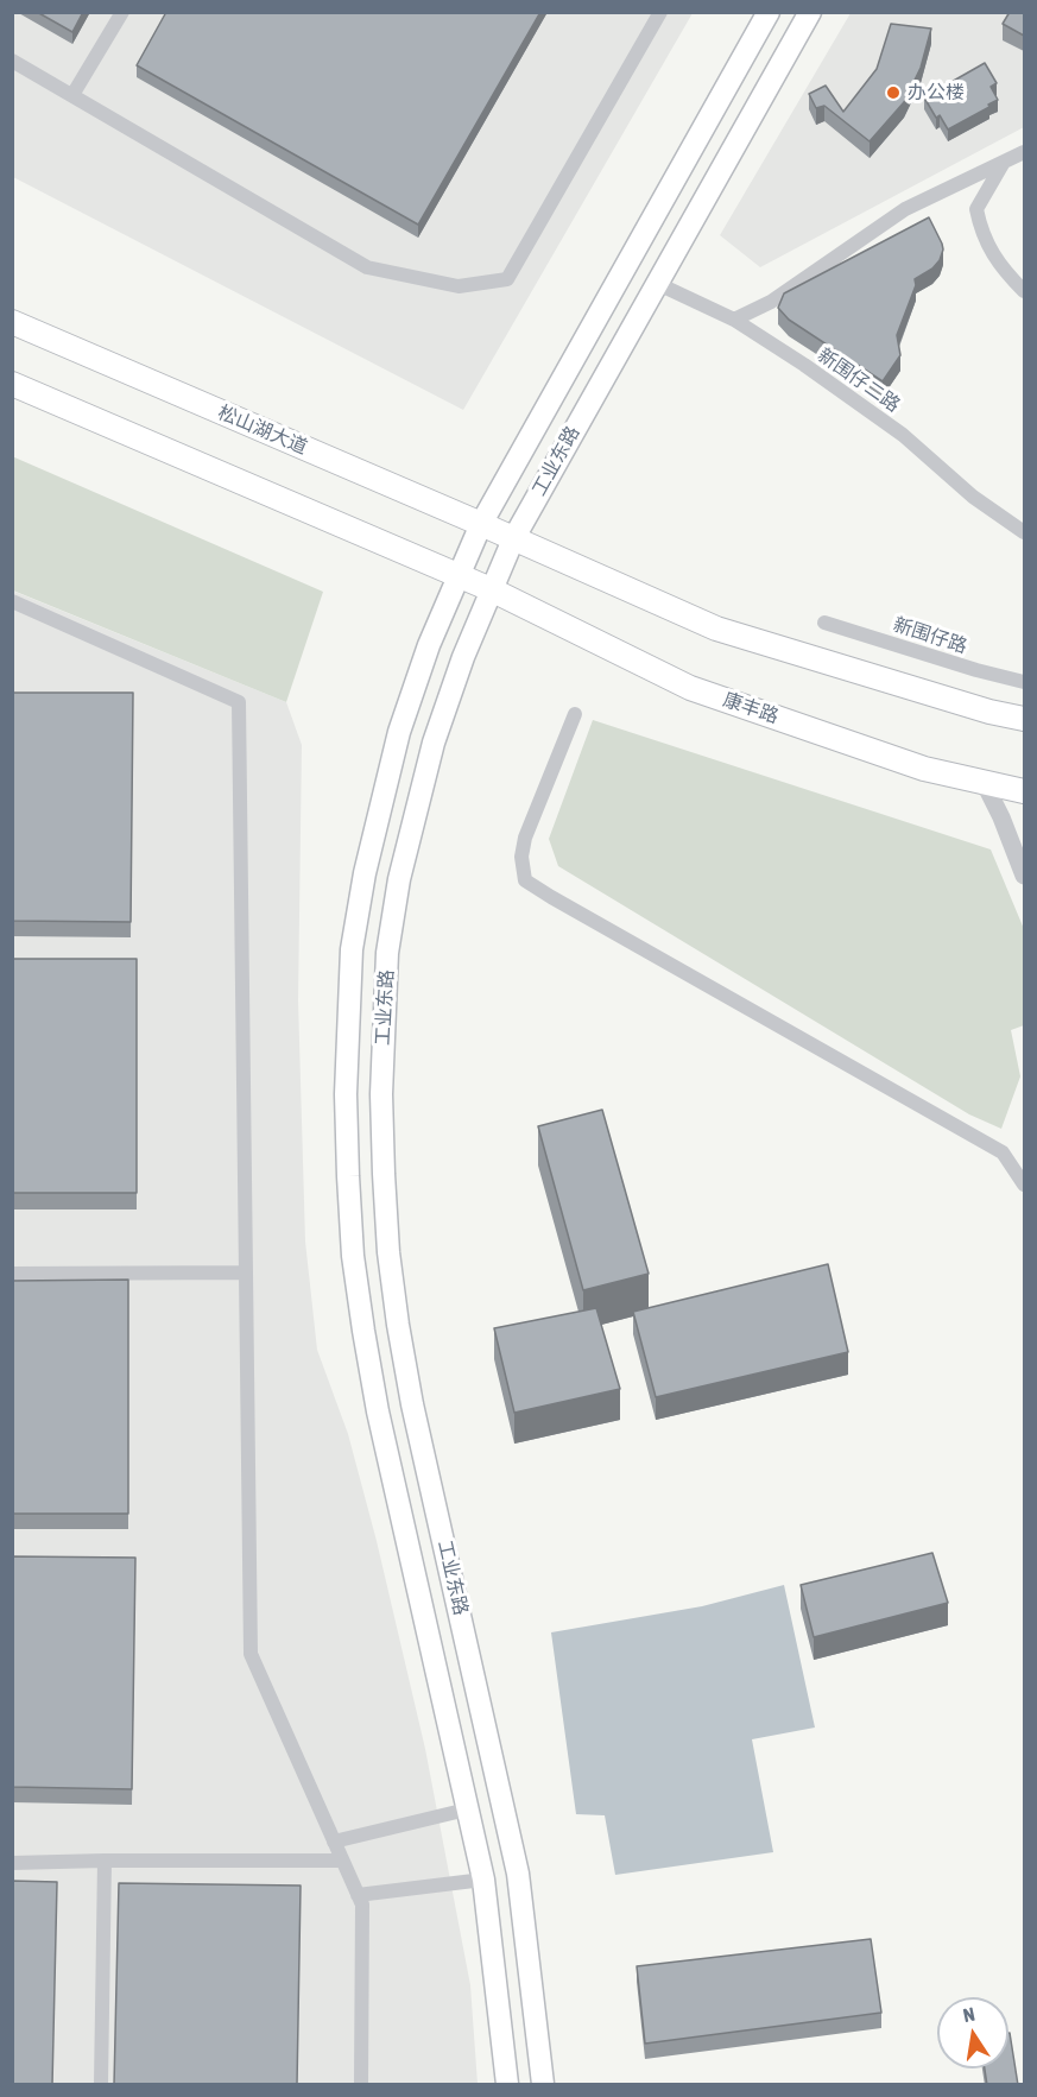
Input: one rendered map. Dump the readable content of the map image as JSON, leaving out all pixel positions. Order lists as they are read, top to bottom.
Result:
{
  "streets": {
    "main road": ["松山湖大道", "工业东路", "康丰路"],
    "street": ["新围仔二路", "新围仔路"]
  },
  "crossings": [
    ["新围仔二路", "工业东路"],
    ["松山湖大道", "工业东路"],
    ["工业东路", "康丰路"]
  ],
  "places": ["办公楼"],
  "north": "top"
}
